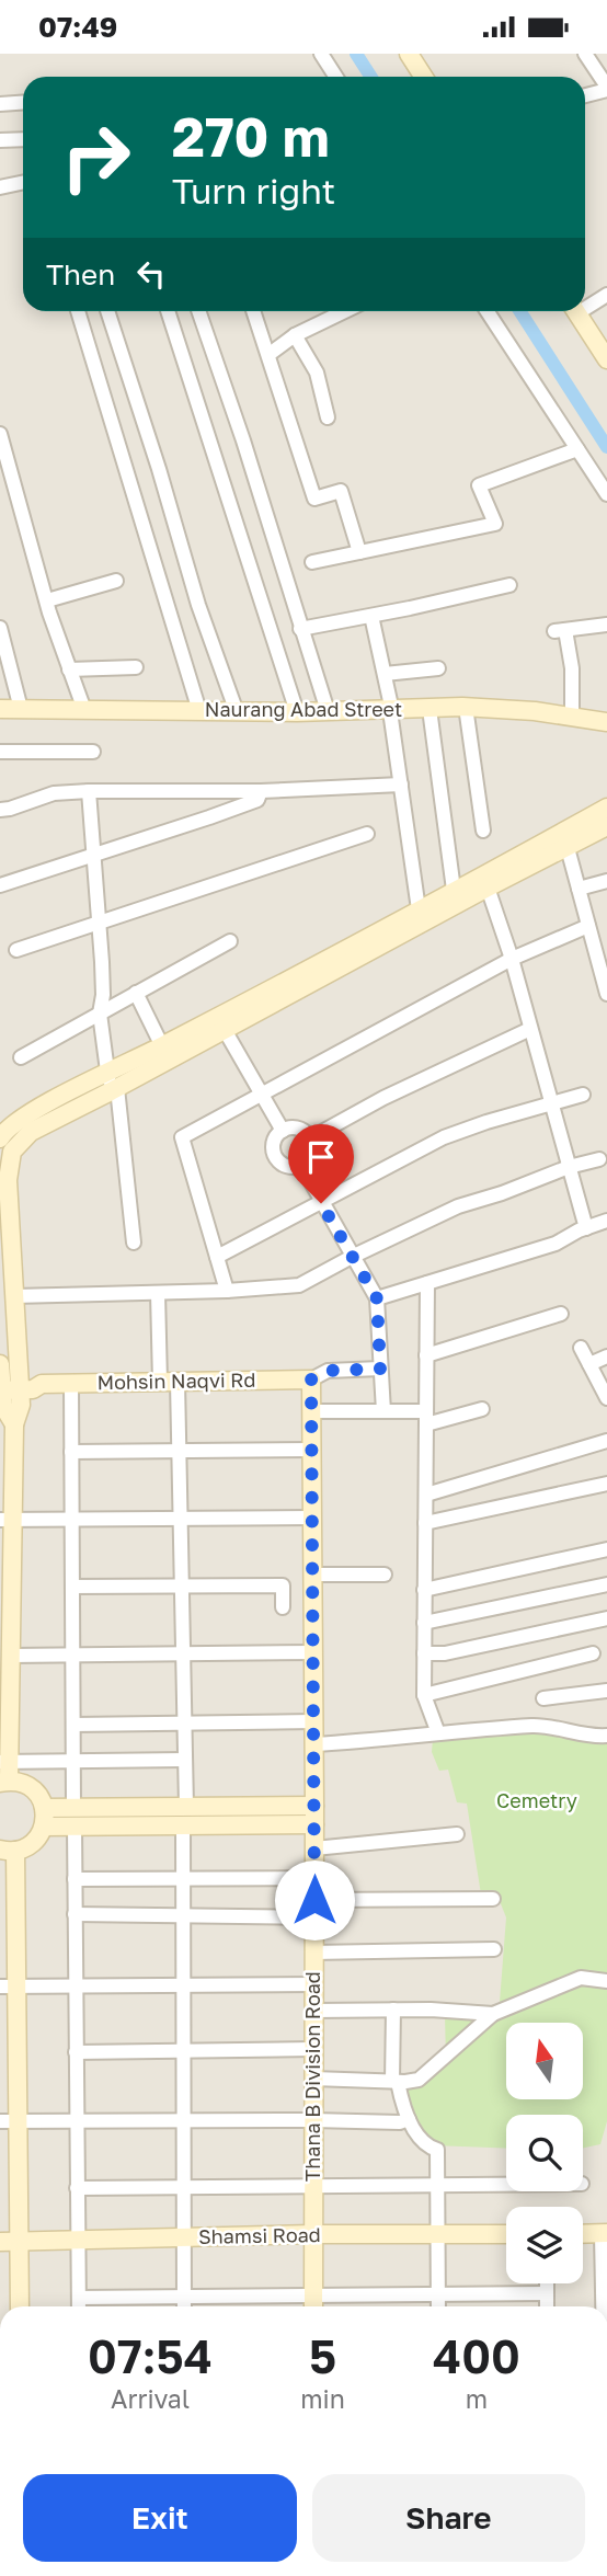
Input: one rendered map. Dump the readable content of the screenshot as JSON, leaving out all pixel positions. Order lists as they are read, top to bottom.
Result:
{
  "streets": {
    "street": [
      "Naurang Abad Street",
      "Mohsin Naqvi Rd",
      "Thana B Division Road",
      "Shamsi Road"
    ]
  },
  "crossings": [
    ["Mohsin Naqvi Rd", "Thana B Division Road"],
    ["Thana B Division Road", "Shamsi Road"]
  ],
  "parks": ["Cemetry"],
  "north": "top",
  "page": {
    "status": "07:49",
    "turn": ["270 m", "Turn right"],
    "then": "Then",
    "eta": [
      "07:54",
      "Arrival",
      "5",
      "min",
      "400",
      "m"
    ],
    "buttons": ["Exit", "Share"]
  }
}
